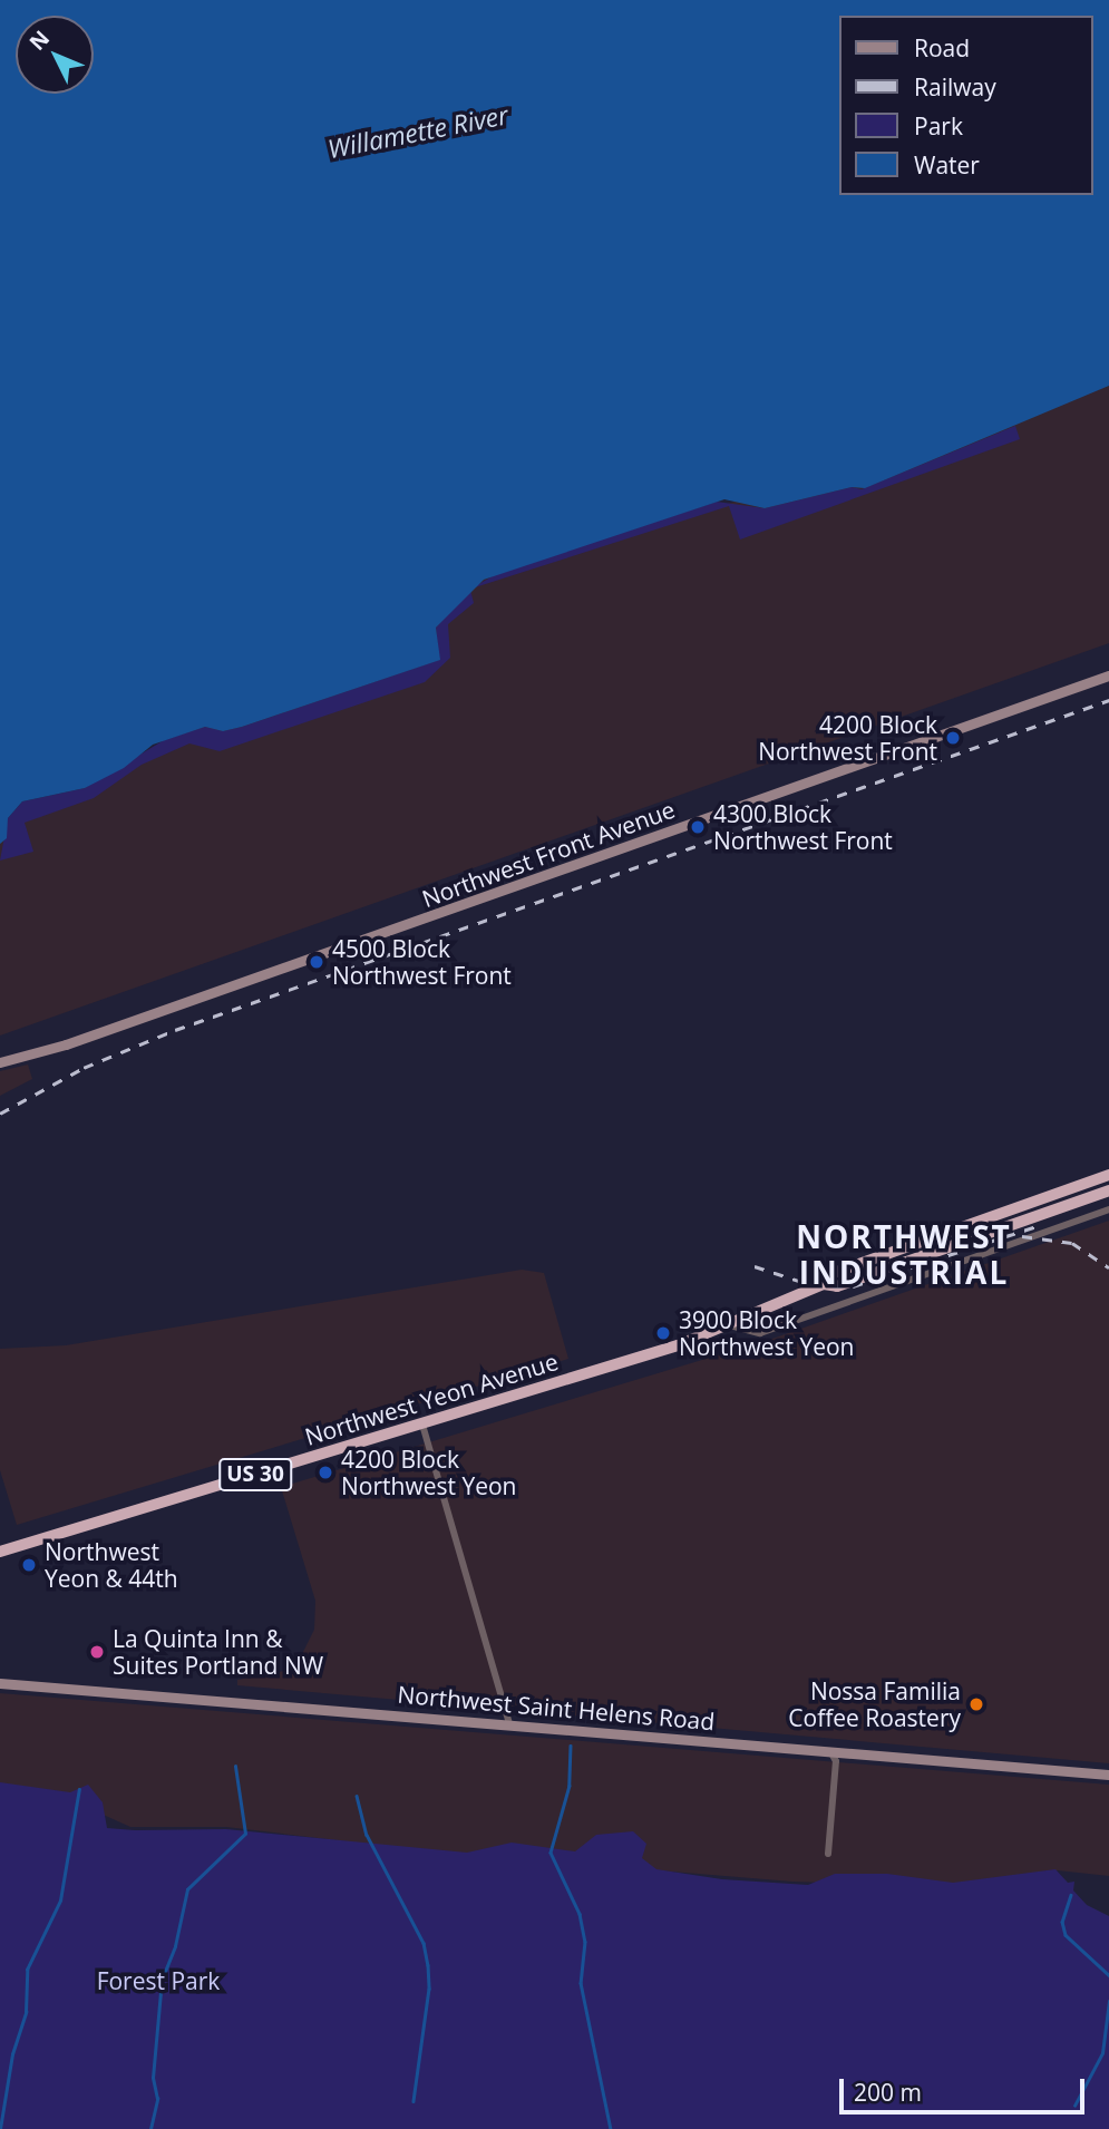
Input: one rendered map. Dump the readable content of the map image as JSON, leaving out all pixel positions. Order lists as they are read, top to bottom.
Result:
{
  "streets": {
    "highway": ["Northwest Yeon Avenue", "US 30"],
    "main road": ["Northwest Front Avenue", "Northwest Saint Helens Road"]
  },
  "districts": ["NORTHWEST INDUSTRIAL"],
  "water": ["Willamette River"],
  "parks": ["Forest Park"],
  "places": [
    "4200 Block Northwest Front",
    "4300 Block Northwest Front",
    "4500 Block Northwest Front",
    "3900 Block Northwest Yeon",
    "4200 Block Northwest Yeon",
    "Northwest Yeon & 44th",
    "La Quinta Inn & Suites Portland NW",
    "Nossa Familia Coffee Roastery"
  ],
  "legend": [
    "Road",
    "Railway",
    "Park",
    "Water"
  ],
  "scale_bar": "200 m",
  "north": "top left"
}
